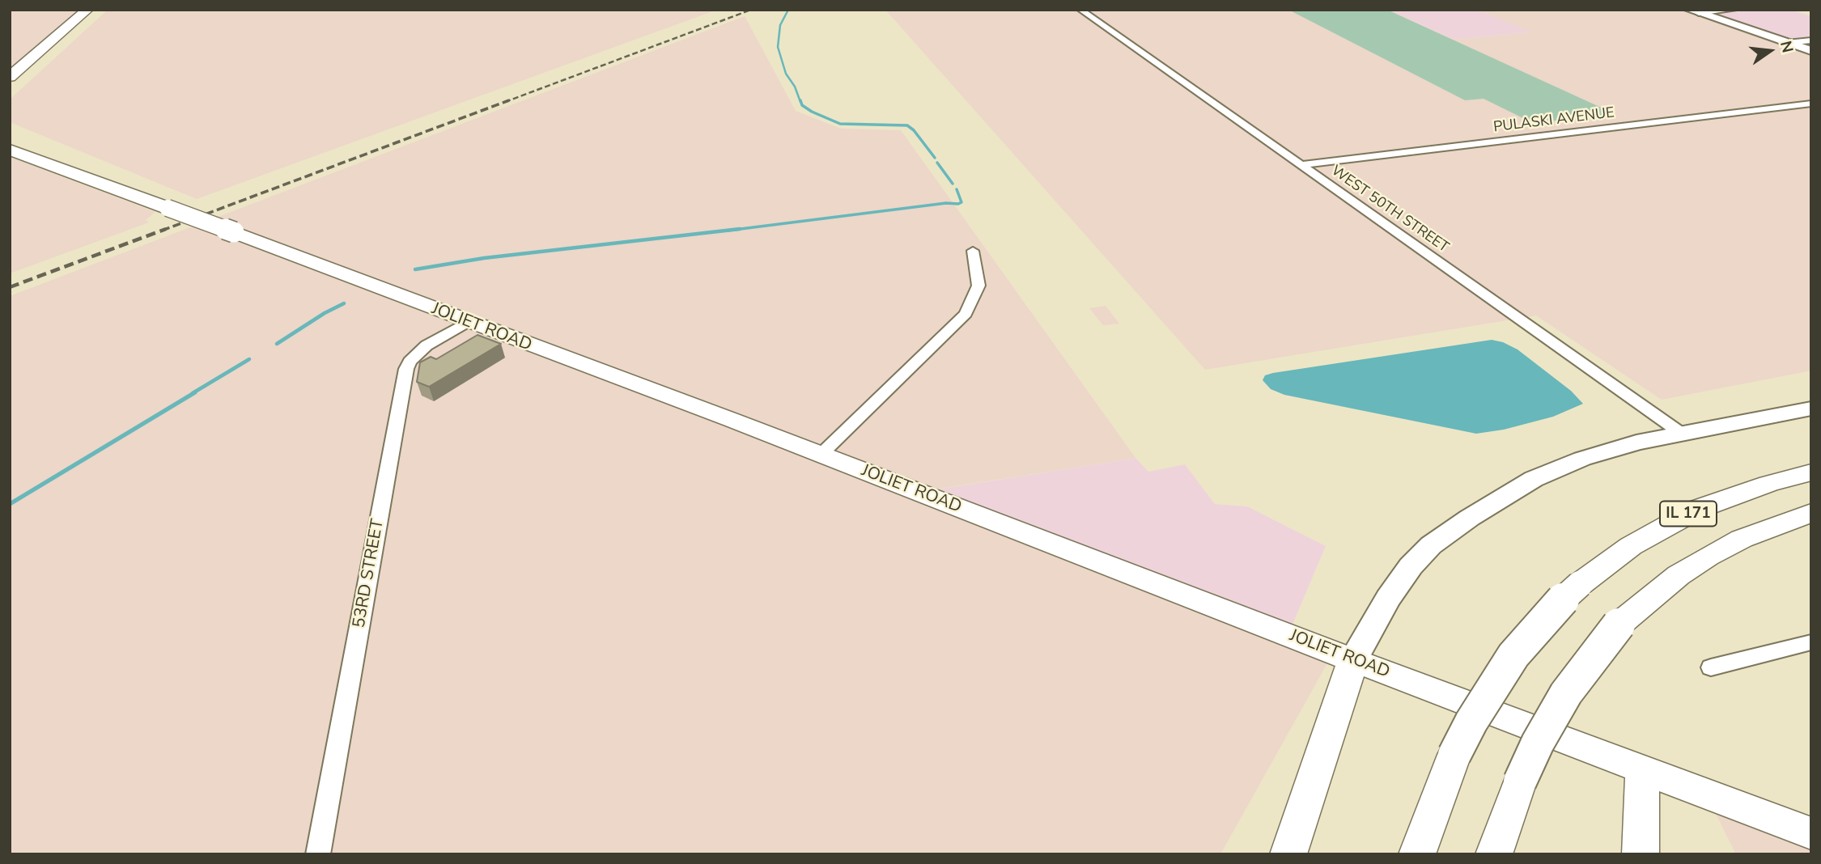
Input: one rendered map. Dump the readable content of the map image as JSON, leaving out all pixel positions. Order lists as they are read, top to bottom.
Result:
{
  "streets": {
    "main road": ["JOLIET ROAD", "IL 171"],
    "street": ["PULASKI AVENUE", "WEST 50TH STREET", "53RD STREET"]
  },
  "crossings": [
    ["PULASKI AVENUE", "WEST 50TH STREET"],
    ["JOLIET ROAD", "53RD STREET"]
  ],
  "north": "right"
}
